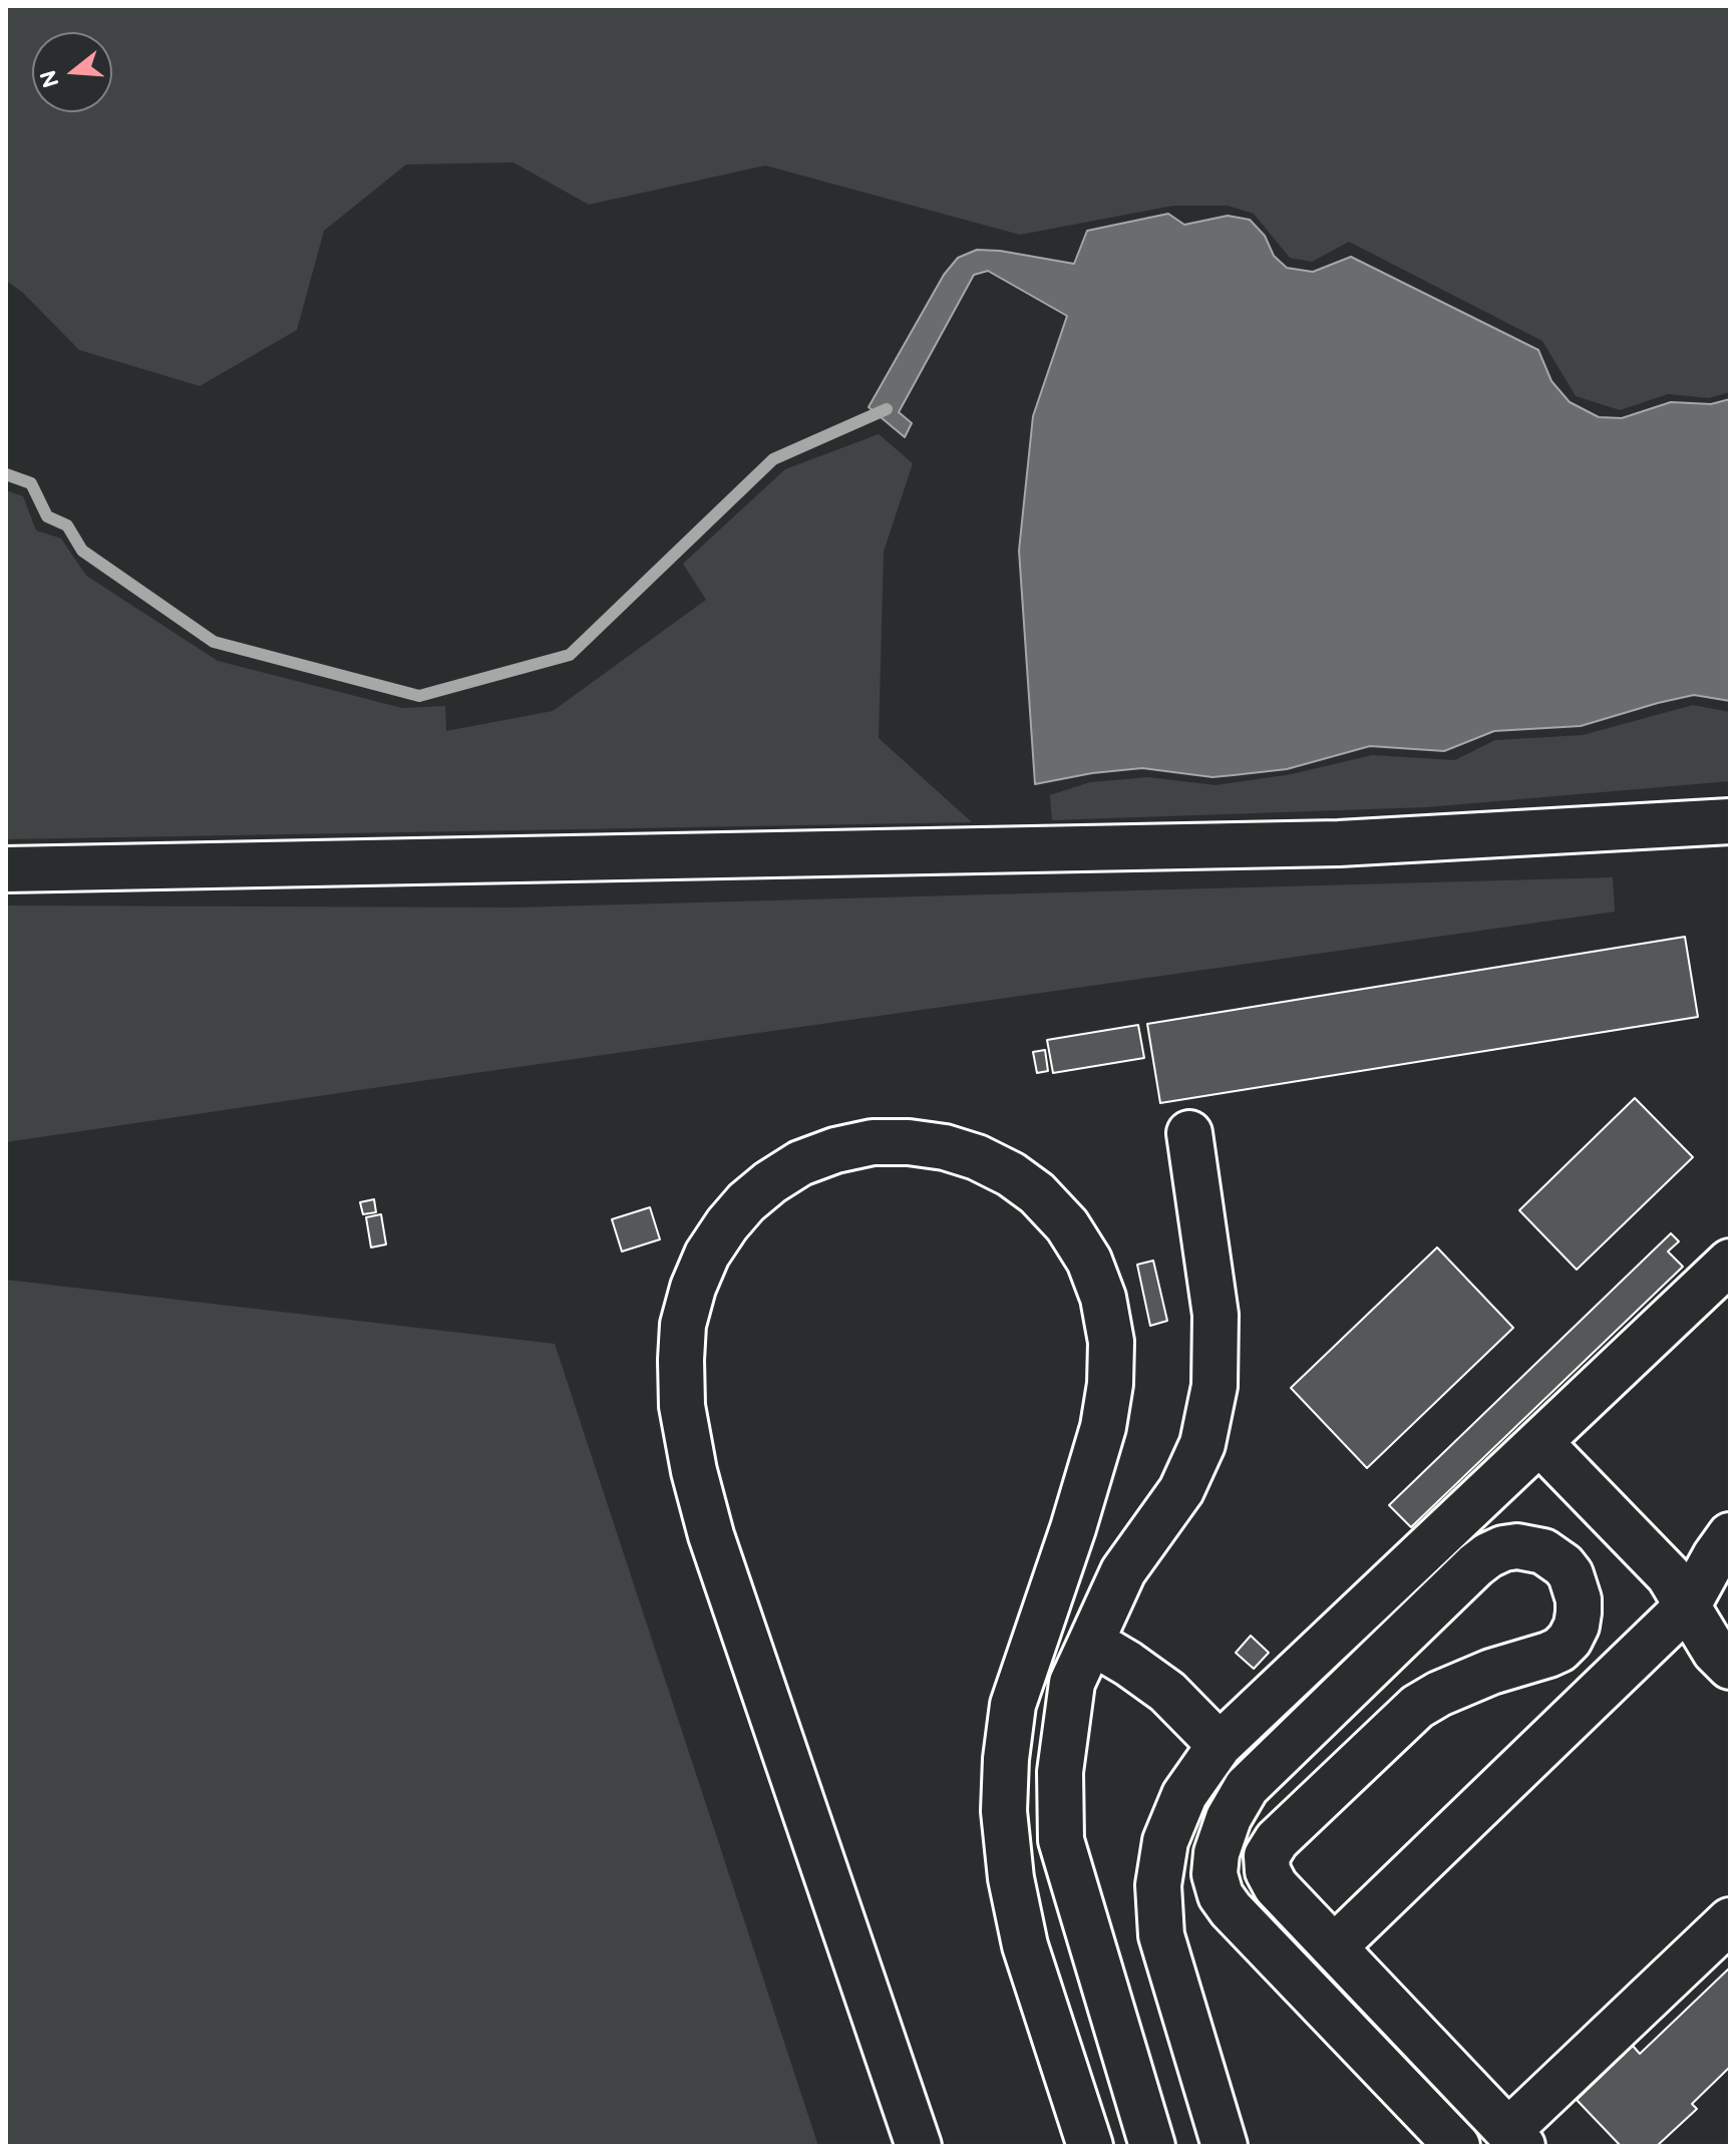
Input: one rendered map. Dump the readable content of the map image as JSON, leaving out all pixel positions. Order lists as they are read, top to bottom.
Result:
{
  "north": "left"
}
